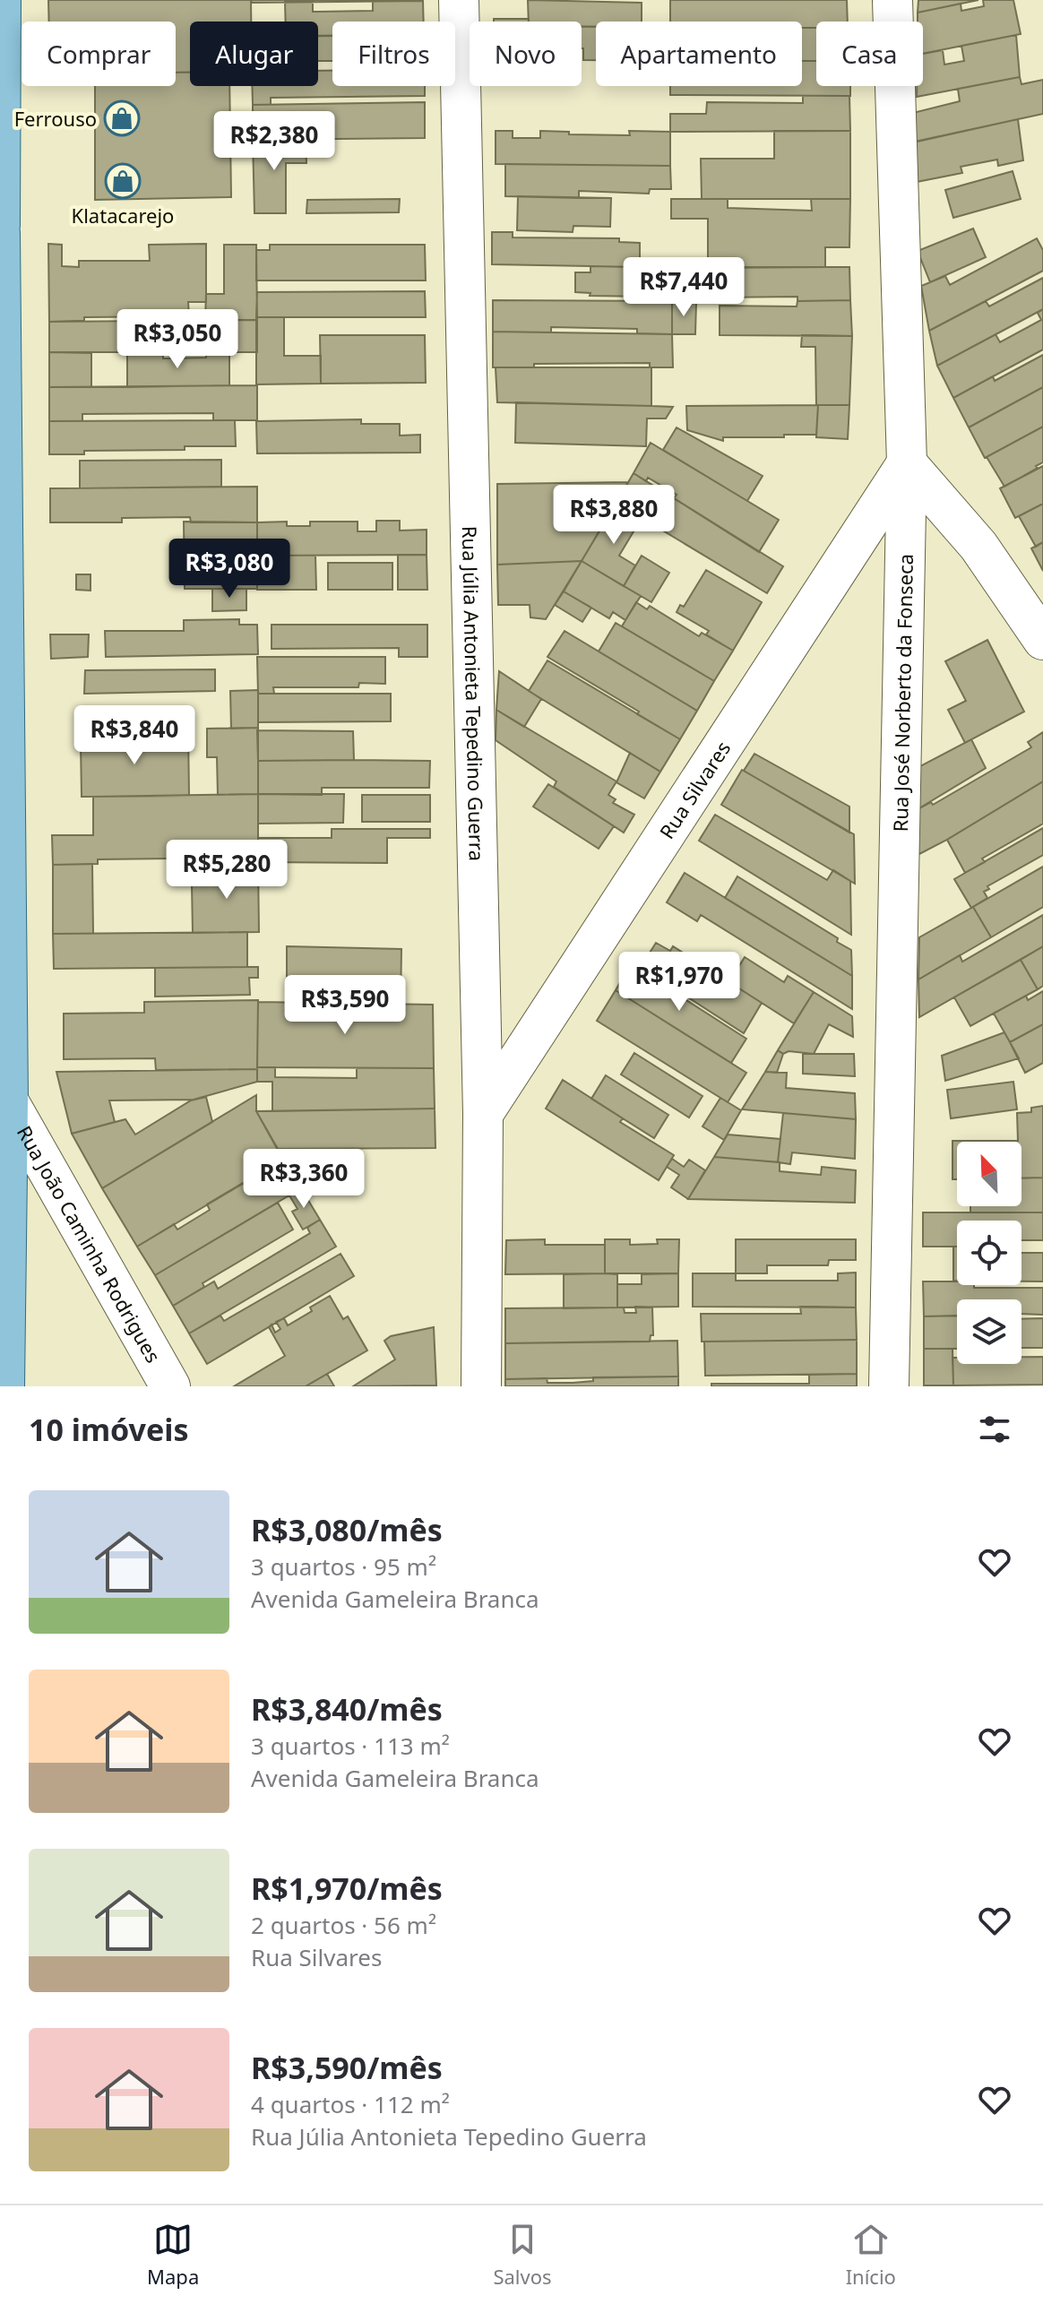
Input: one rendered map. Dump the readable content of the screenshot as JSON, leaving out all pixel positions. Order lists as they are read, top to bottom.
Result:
{
  "streets": {
    "street": [
      "Rua Júlia Antonieta Tepedino Guerra",
      "Rua José Norberto da Fonseca",
      "Rua Silvares",
      "Rua João Caminha Rodrigues"
    ]
  },
  "crossings": [
    ["Rua Júlia Antonieta Tepedino Guerra", "Rua Silvares"],
    ["Rua José Norberto da Fonseca", "Rua Silvares"]
  ],
  "places": {
    "shop": ["Ferrouso", "Klatacarejo"]
  },
  "north": "top left",
  "page": {
    "chip": [
      "Comprar",
      "Alugar",
      "Filtros",
      "Novo",
      "Apartamento",
      "Casa"
    ],
    "price": [
      "R$2,380",
      "R$7,440",
      "R$3,050",
      "R$3,880",
      "R$3,080",
      "R$3,840",
      "R$5,280",
      "R$1,970",
      "R$3,590",
      "R$3,360"
    ],
    "heading": "10 imóveis",
    "list": [
      {
        "name": "R$3,080/mês",
        "note": "3 quartos · 95 m² · Avenida Gameleira Branca"
      },
      {
        "name": "R$3,840/mês",
        "note": "3 quartos · 113 m² · Avenida Gameleira Branca"
      },
      {
        "name": "R$1,970/mês",
        "note": "2 quartos · 56 m² · Rua Silvares"
      },
      {
        "name": "R$3,590/mês",
        "note": "4 quartos · 112 m² · Rua Júlia Antonieta Tepedino Guerra"
      }
    ],
    "tabs": ["Mapa", "Salvos", "Início"]
  }
}
